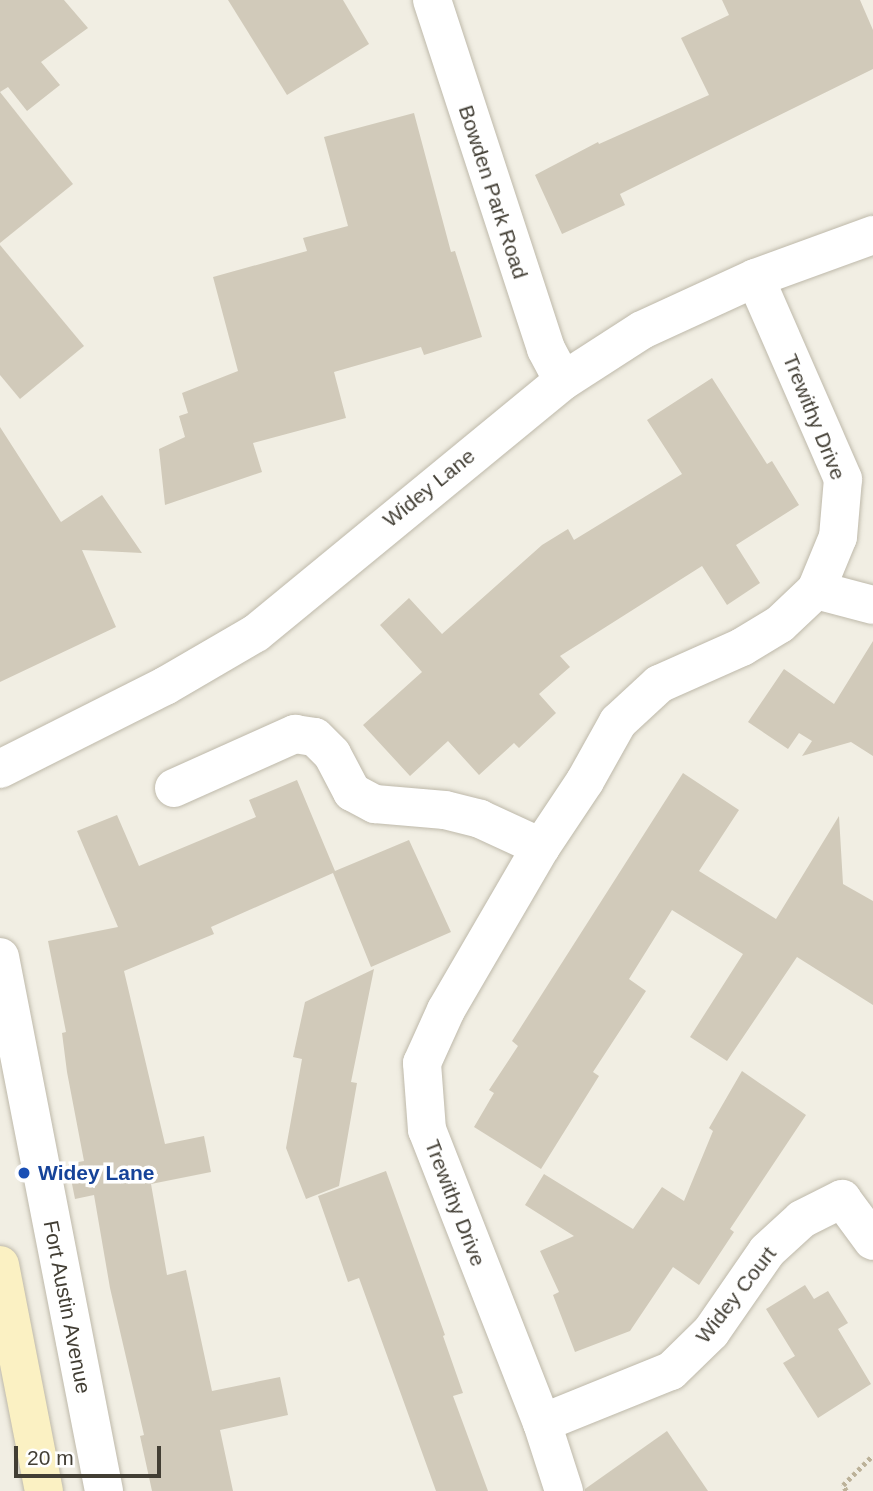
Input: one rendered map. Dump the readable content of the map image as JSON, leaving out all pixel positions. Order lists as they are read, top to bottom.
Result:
{
  "streets": {
    "street": [
      "Bowden Park Road",
      "Trewithy Drive",
      "Widey Lane",
      "Widey Court",
      "Fort Austin Avenue"
    ]
  },
  "crossings": [
    ["Bowden Park Road", "Widey Lane"],
    ["Trewithy Drive", "Widey Lane"],
    ["Trewithy Drive", "Widey Court"]
  ],
  "places": ["Widey Lane"],
  "scale_bar": "20 m"
}
